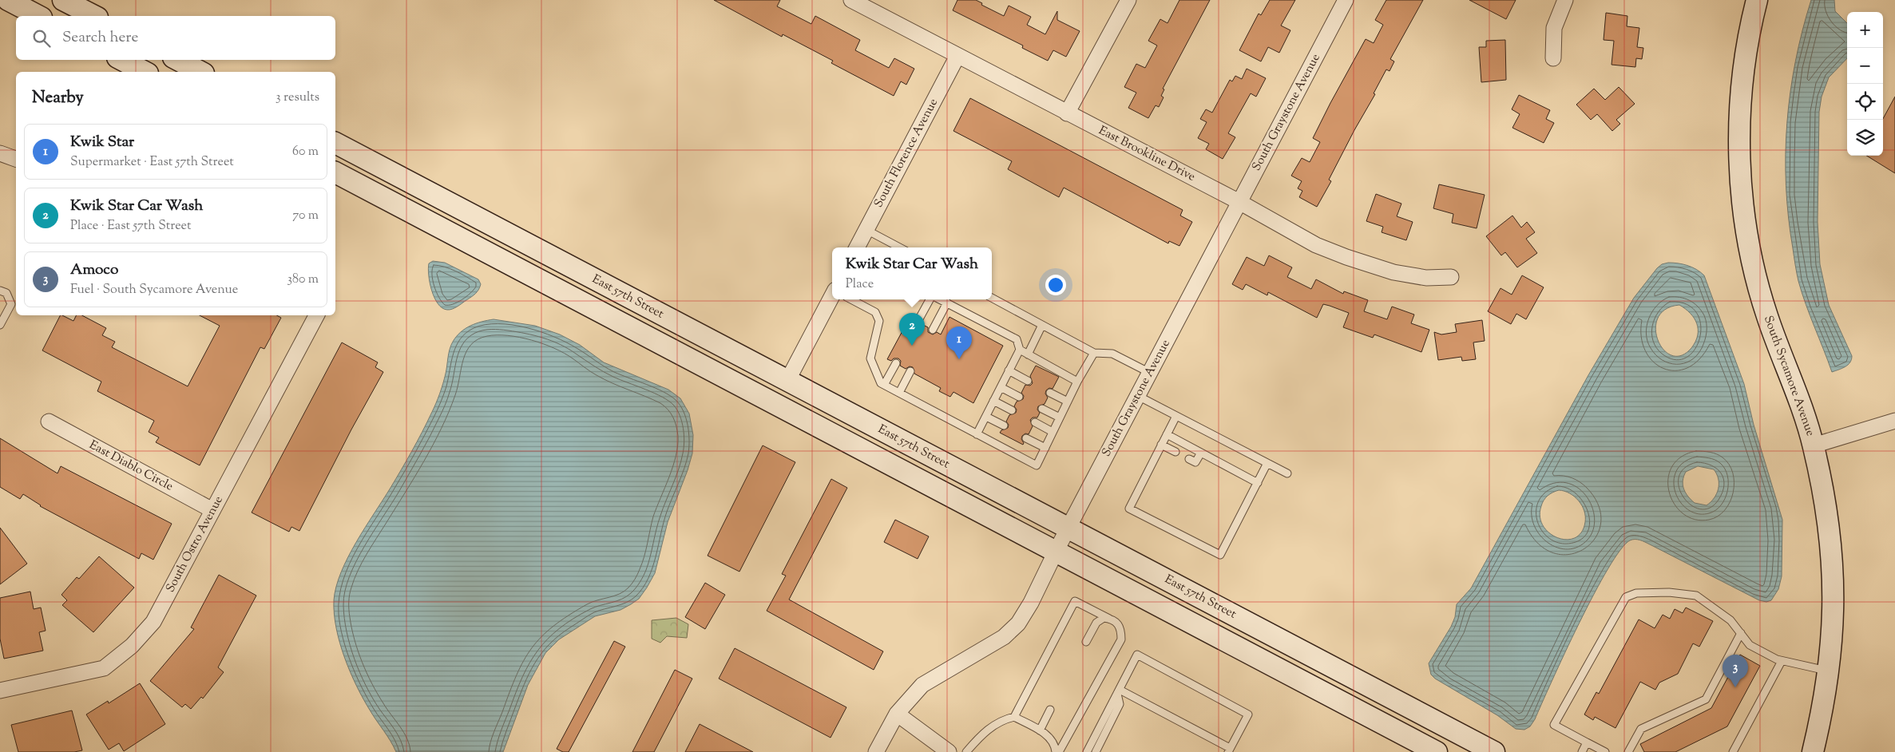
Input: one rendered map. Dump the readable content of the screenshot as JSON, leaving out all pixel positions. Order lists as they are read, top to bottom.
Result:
{
  "streets": {
    "main road": ["East 57th Street", "South Sycamore Avenue"],
    "street": [
      "South Graystone Avenue",
      "South Florence Avenue",
      "East Brookline Drive",
      "East Diablo Circle",
      "South Ostro Avenue"
    ]
  },
  "crossings": [
    ["South Graystone Avenue", "East Brookline Drive"],
    ["South Graystone Avenue", "East 57th Street"],
    ["South Florence Avenue", "East Brookline Drive"],
    ["East Diablo Circle", "South Ostro Avenue"]
  ],
  "page": {
    "map_buttons": ["+", "−"],
    "search": "Search here",
    "heading": ["Nearby", "3 results"],
    "list": [
      {
        "mark": "1",
        "name": "Kwik Star",
        "note": "Supermarket · East 57th Street",
        "value": "60 m"
      },
      {
        "mark": "2",
        "name": "Kwik Star Car Wash",
        "note": "Place · East 57th Street",
        "value": "70 m"
      },
      {
        "mark": "3",
        "name": "Amoco",
        "note": "Fuel · South Sycamore Avenue",
        "value": "380 m"
      }
    ],
    "popup": ["Kwik Star Car Wash", "Place"],
    "pins": ["2", "1", "3"]
  }
}
